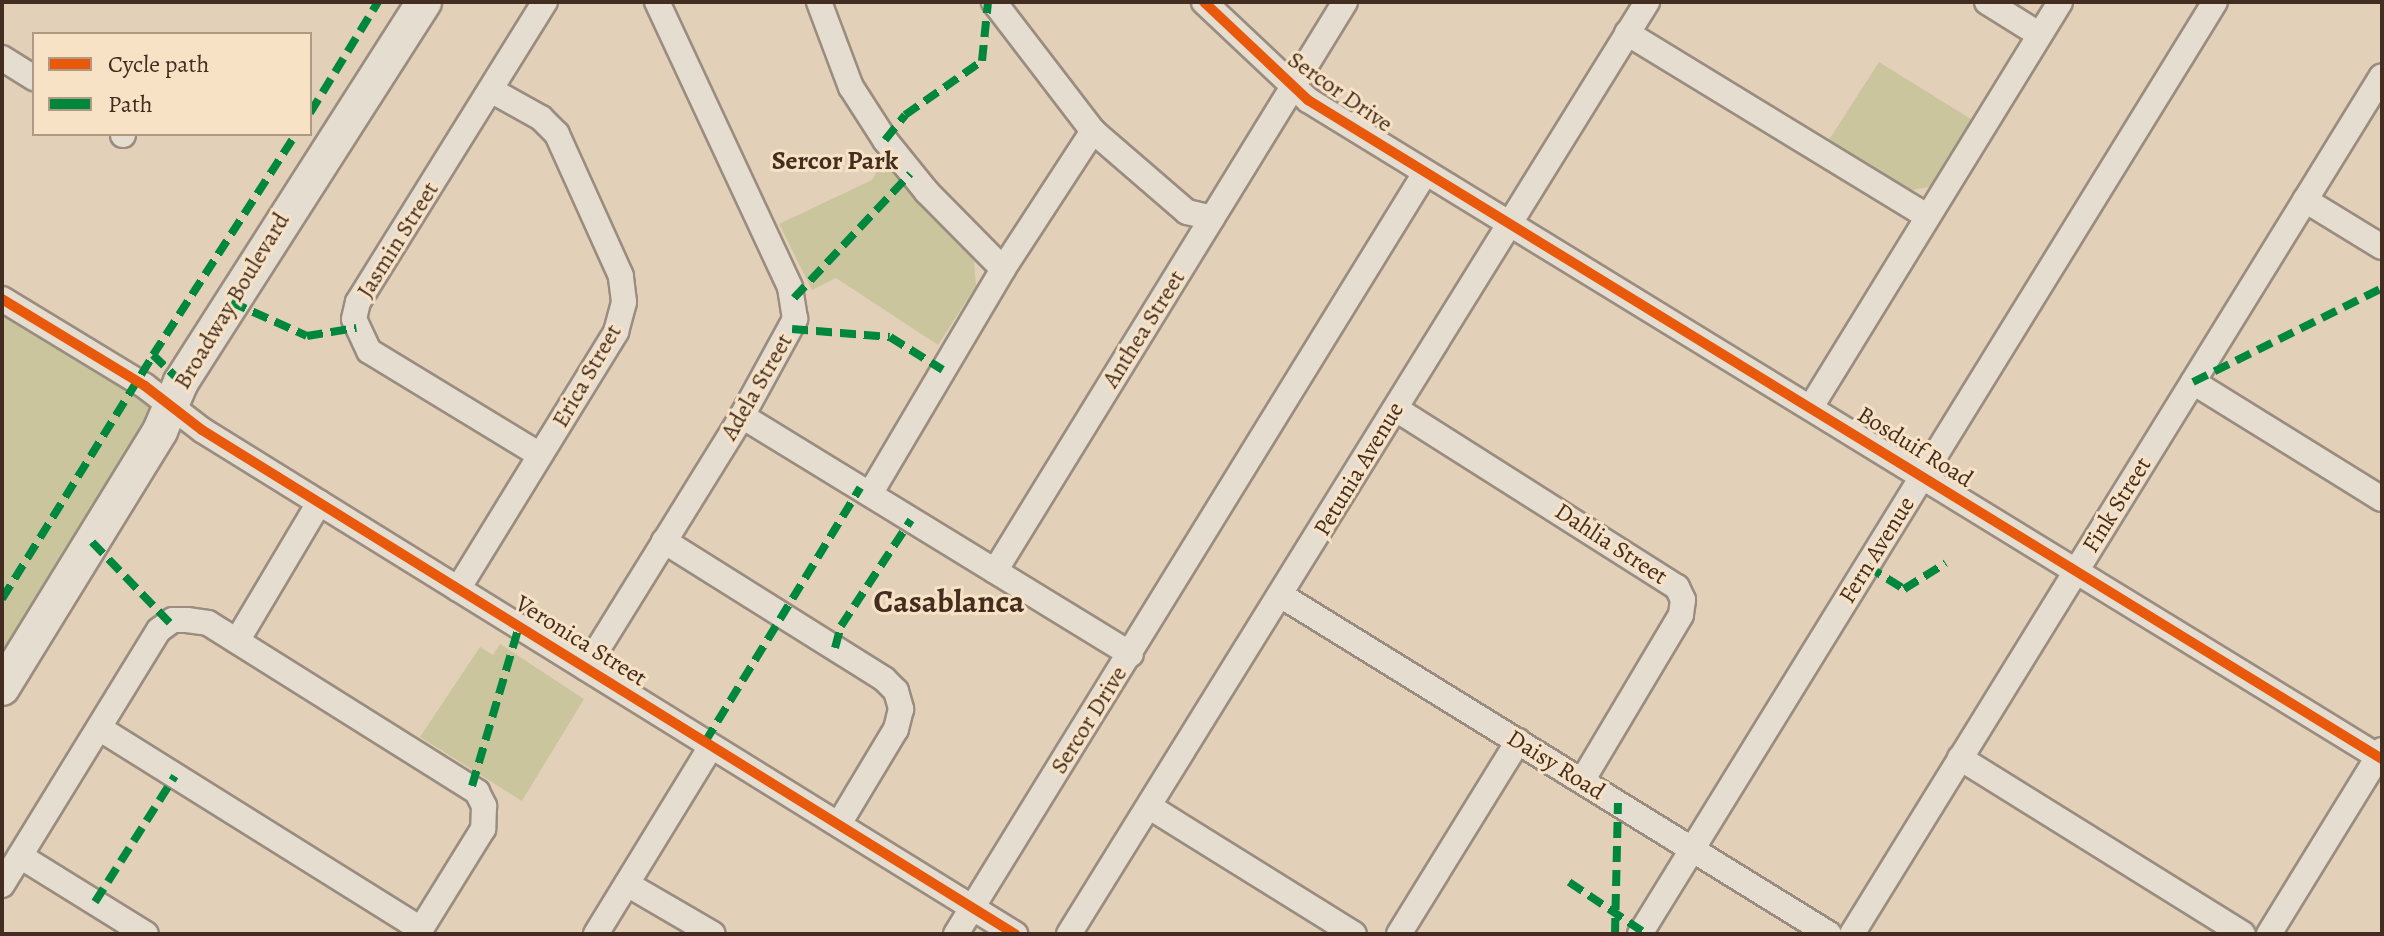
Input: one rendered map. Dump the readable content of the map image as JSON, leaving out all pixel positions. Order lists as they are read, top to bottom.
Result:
{
  "streets": {
    "street": [
      "Sercor Drive",
      "Jasmin Street",
      "Broadway Boulevard",
      "Anthea Street",
      "Erica Street",
      "Adela Street",
      "Bosduif Road",
      "Petunia Avenue",
      "Fink Street",
      "Dahlia Street",
      "Fern Avenue",
      "Veronica Street",
      "Daisy Road"
    ]
  },
  "crossings": [
    ["Sercor Drive", "Anthea Street"],
    ["Sercor Drive", "Bosduif Road"],
    ["Sercor Drive", "Veronica Street"],
    ["Jasmin Street", "Erica Street"],
    ["Broadway Boulevard", "Veronica Street"],
    ["Erica Street", "Veronica Street"],
    ["Adela Street", "Veronica Street"],
    ["Bosduif Road", "Petunia Avenue"],
    ["Bosduif Road", "Fink Street"],
    ["Bosduif Road", "Fern Avenue"],
    ["Petunia Avenue", "Dahlia Street"],
    ["Petunia Avenue", "Daisy Road"],
    ["Dahlia Street", "Daisy Road"],
    ["Fern Avenue", "Daisy Road"]
  ],
  "districts": ["Sercor Park", "Casablanca"],
  "legend": ["Cycle path", "Path"]
}
